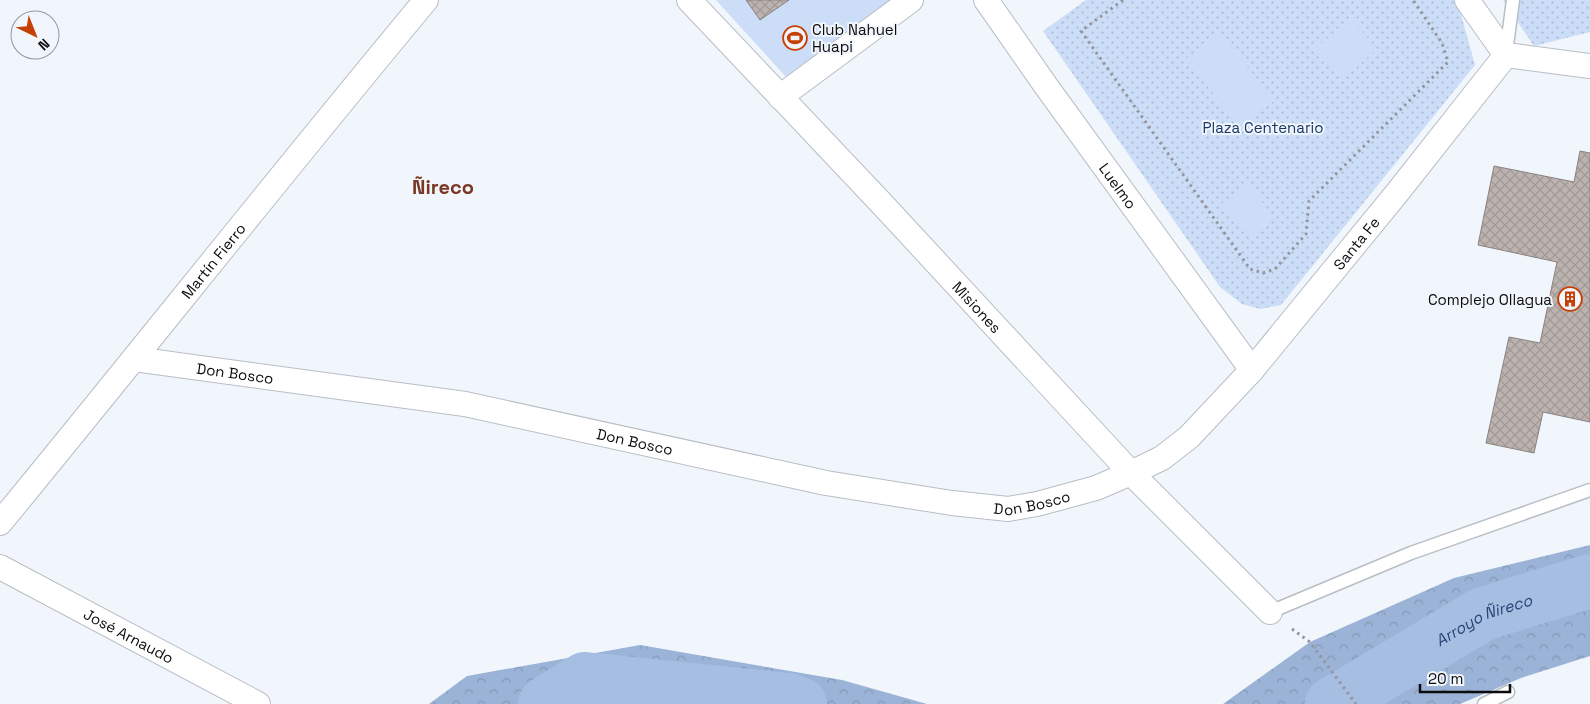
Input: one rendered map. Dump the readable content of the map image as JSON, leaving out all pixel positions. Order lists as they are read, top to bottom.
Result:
{
  "streets": {
    "street": [
      "Luelmo",
      "Santa Fe",
      "Martín Fierro",
      "Misiones",
      "Don Bosco",
      "José Arnaudo"
    ]
  },
  "crossings": [
    ["Luelmo", "Santa Fe"],
    ["Santa Fe", "Misiones"],
    ["Santa Fe", "Don Bosco"],
    ["Martín Fierro", "Don Bosco"],
    ["Misiones", "Don Bosco"]
  ],
  "districts": ["Ñireco"],
  "water": ["Arroyo Ñireco"],
  "parks": ["Plaza Centenario"],
  "places": {
    "sports": ["Club Nahuel Huapi"],
    "building": ["Complejo Ollagua"]
  },
  "scale_bar": "20 m",
  "north": "bottom right"
}
